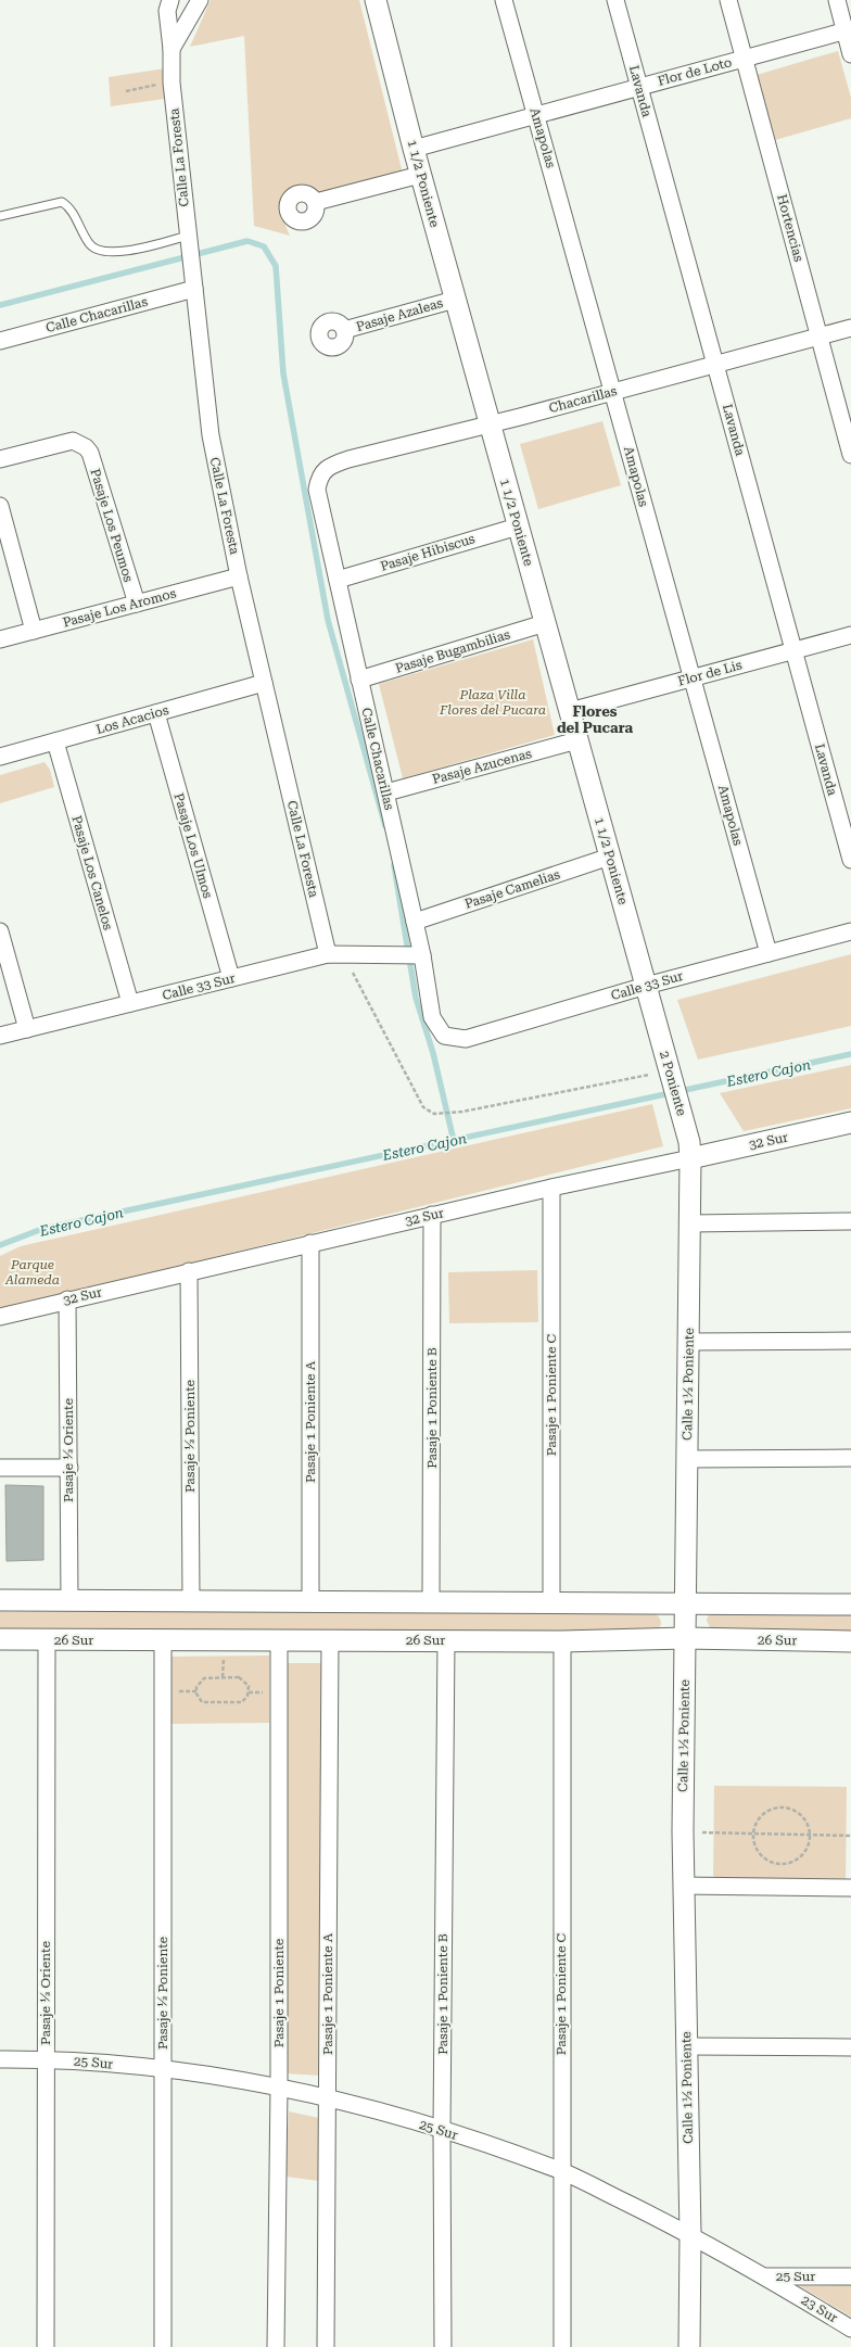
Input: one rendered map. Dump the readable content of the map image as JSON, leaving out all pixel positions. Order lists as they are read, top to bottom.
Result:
{
  "streets": {
    "street": [
      "Flor de Loto",
      "Lavanda",
      "Amapolas",
      "Calle La Foresta",
      "1 1/2 Poniente",
      "Hortencias",
      "Calle Chacarillas",
      "Pasaje Azaleas",
      "Chacarillas",
      "Pasaje Los Peumos",
      "Pasaje Hibiscus",
      "Pasaje Los Aromos",
      "Pasaje Bugambilias",
      "Flor de Lis",
      "Los Acacios",
      "Pasaje Azucenas",
      "Pasaje Los Ulmos",
      "Pasaje Los Canelos",
      "Pasaje Camelias",
      "Calle 33 Sur",
      "2 Poniente",
      "32 Sur",
      "Calle 1½ Poniente",
      "Pasaje 1 Poniente C",
      "Pasaje 1 Poniente B",
      "Pasaje 1 Poniente A",
      "Pasaje ½ Poniente",
      "Pasaje ½ Oriente",
      "26 Sur",
      "Pasaje 1 Poniente",
      "25 Sur",
      "23 Sur"
    ]
  },
  "crossings": [
    ["Flor de Loto", "Lavanda"],
    ["Flor de Loto", "Amapolas"],
    ["Flor de Loto", "1 1/2 Poniente"],
    ["Flor de Loto", "Hortencias"],
    ["Lavanda", "Chacarillas"],
    ["Lavanda", "Flor de Lis"],
    ["Amapolas", "Chacarillas"],
    ["Amapolas", "Flor de Lis"],
    ["Amapolas", "Calle 33 Sur"],
    ["Calle La Foresta", "Calle Chacarillas"],
    ["Calle La Foresta", "Pasaje Los Aromos"],
    ["Calle La Foresta", "Los Acacios"],
    ["Calle La Foresta", "Calle 33 Sur"],
    ["1 1/2 Poniente", "Pasaje Azaleas"],
    ["1 1/2 Poniente", "Chacarillas"],
    ["1 1/2 Poniente", "Pasaje Hibiscus"],
    ["1 1/2 Poniente", "Pasaje Bugambilias"],
    ["1 1/2 Poniente", "Flor de Lis"],
    ["1 1/2 Poniente", "Pasaje Azucenas"],
    ["1 1/2 Poniente", "Pasaje Camelias"],
    ["1 1/2 Poniente", "Calle 33 Sur"],
    ["1 1/2 Poniente", "2 Poniente"],
    ["Hortencias", "Chacarillas"],
    ["Calle Chacarillas", "Chacarillas"],
    ["Calle Chacarillas", "Pasaje Hibiscus"],
    ["Calle Chacarillas", "Pasaje Bugambilias"],
    ["Calle Chacarillas", "Pasaje Azucenas"],
    ["Calle Chacarillas", "Pasaje Camelias"],
    ["Calle Chacarillas", "Calle 33 Sur"],
    ["Pasaje Los Peumos", "Pasaje Los Aromos"],
    ["Los Acacios", "Pasaje Los Ulmos"],
    ["Los Acacios", "Pasaje Los Canelos"],
    ["Pasaje Los Ulmos", "Calle 33 Sur"],
    ["Pasaje Los Canelos", "Calle 33 Sur"],
    ["2 Poniente", "Calle 1½ Poniente"],
    ["32 Sur", "Calle 1½ Poniente"],
    ["32 Sur", "Pasaje 1 Poniente C"],
    ["32 Sur", "Pasaje 1 Poniente B"],
    ["32 Sur", "Pasaje 1 Poniente A"],
    ["32 Sur", "Pasaje ½ Poniente"],
    ["32 Sur", "Pasaje ½ Oriente"],
    ["Calle 1½ Poniente", "26 Sur"],
    ["Calle 1½ Poniente", "25 Sur"],
    ["Pasaje 1 Poniente C", "26 Sur"],
    ["Pasaje 1 Poniente C", "25 Sur"],
    ["Pasaje 1 Poniente B", "26 Sur"],
    ["Pasaje 1 Poniente B", "25 Sur"],
    ["Pasaje 1 Poniente A", "26 Sur"],
    ["Pasaje 1 Poniente A", "25 Sur"],
    ["Pasaje ½ Poniente", "26 Sur"],
    ["Pasaje ½ Poniente", "25 Sur"],
    ["Pasaje ½ Oriente", "26 Sur"],
    ["Pasaje ½ Oriente", "25 Sur"],
    ["26 Sur", "Pasaje 1 Poniente"],
    ["Pasaje 1 Poniente", "25 Sur"],
    ["25 Sur", "23 Sur"]
  ],
  "districts": ["Flores del Pucara"],
  "water": ["Estero Cajon"],
  "parks": ["Plaza Villa Flores del Pucara", "Parque Alameda"]
}
